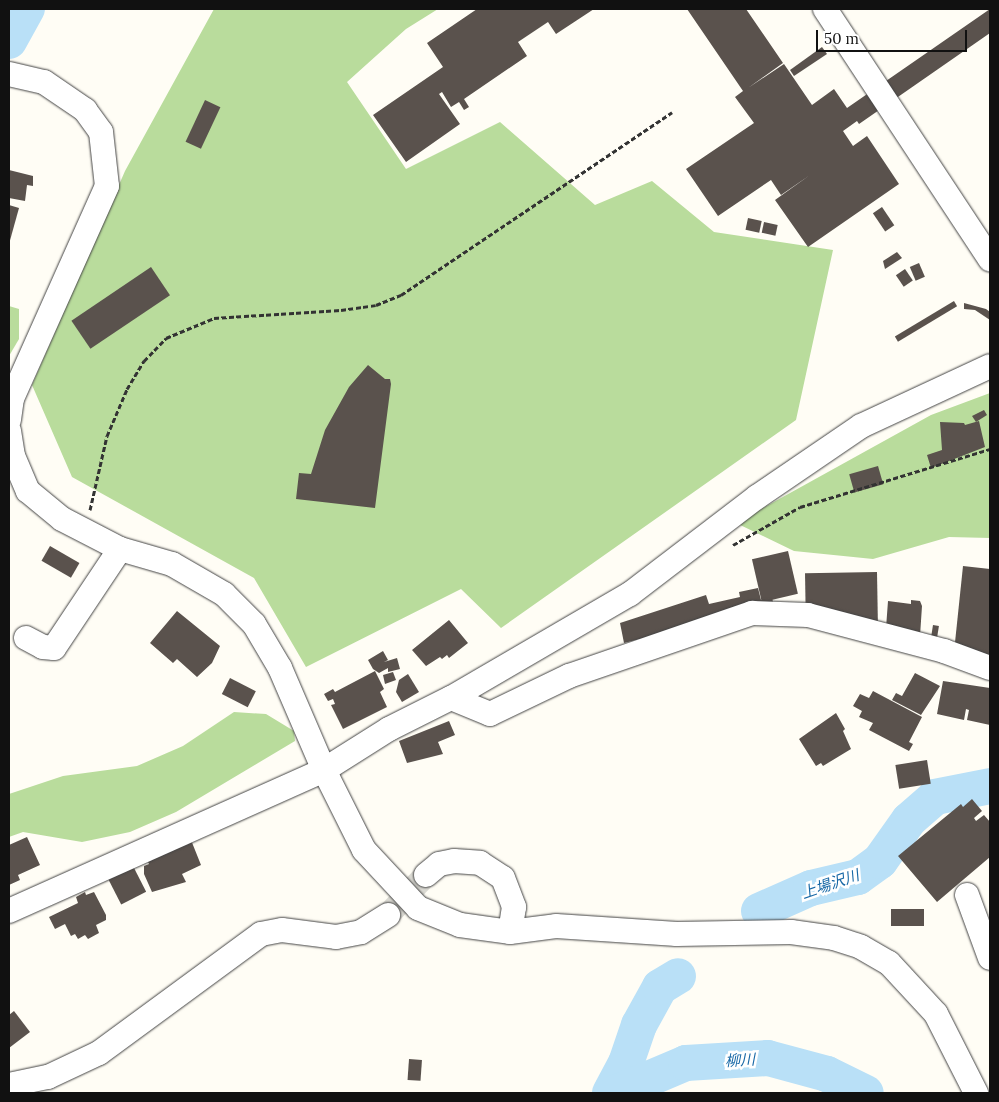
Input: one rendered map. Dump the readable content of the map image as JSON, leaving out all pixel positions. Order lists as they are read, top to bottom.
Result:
{
  "water": ["上場沢川", "柳川"],
  "scale_bar": "50 m"
}
